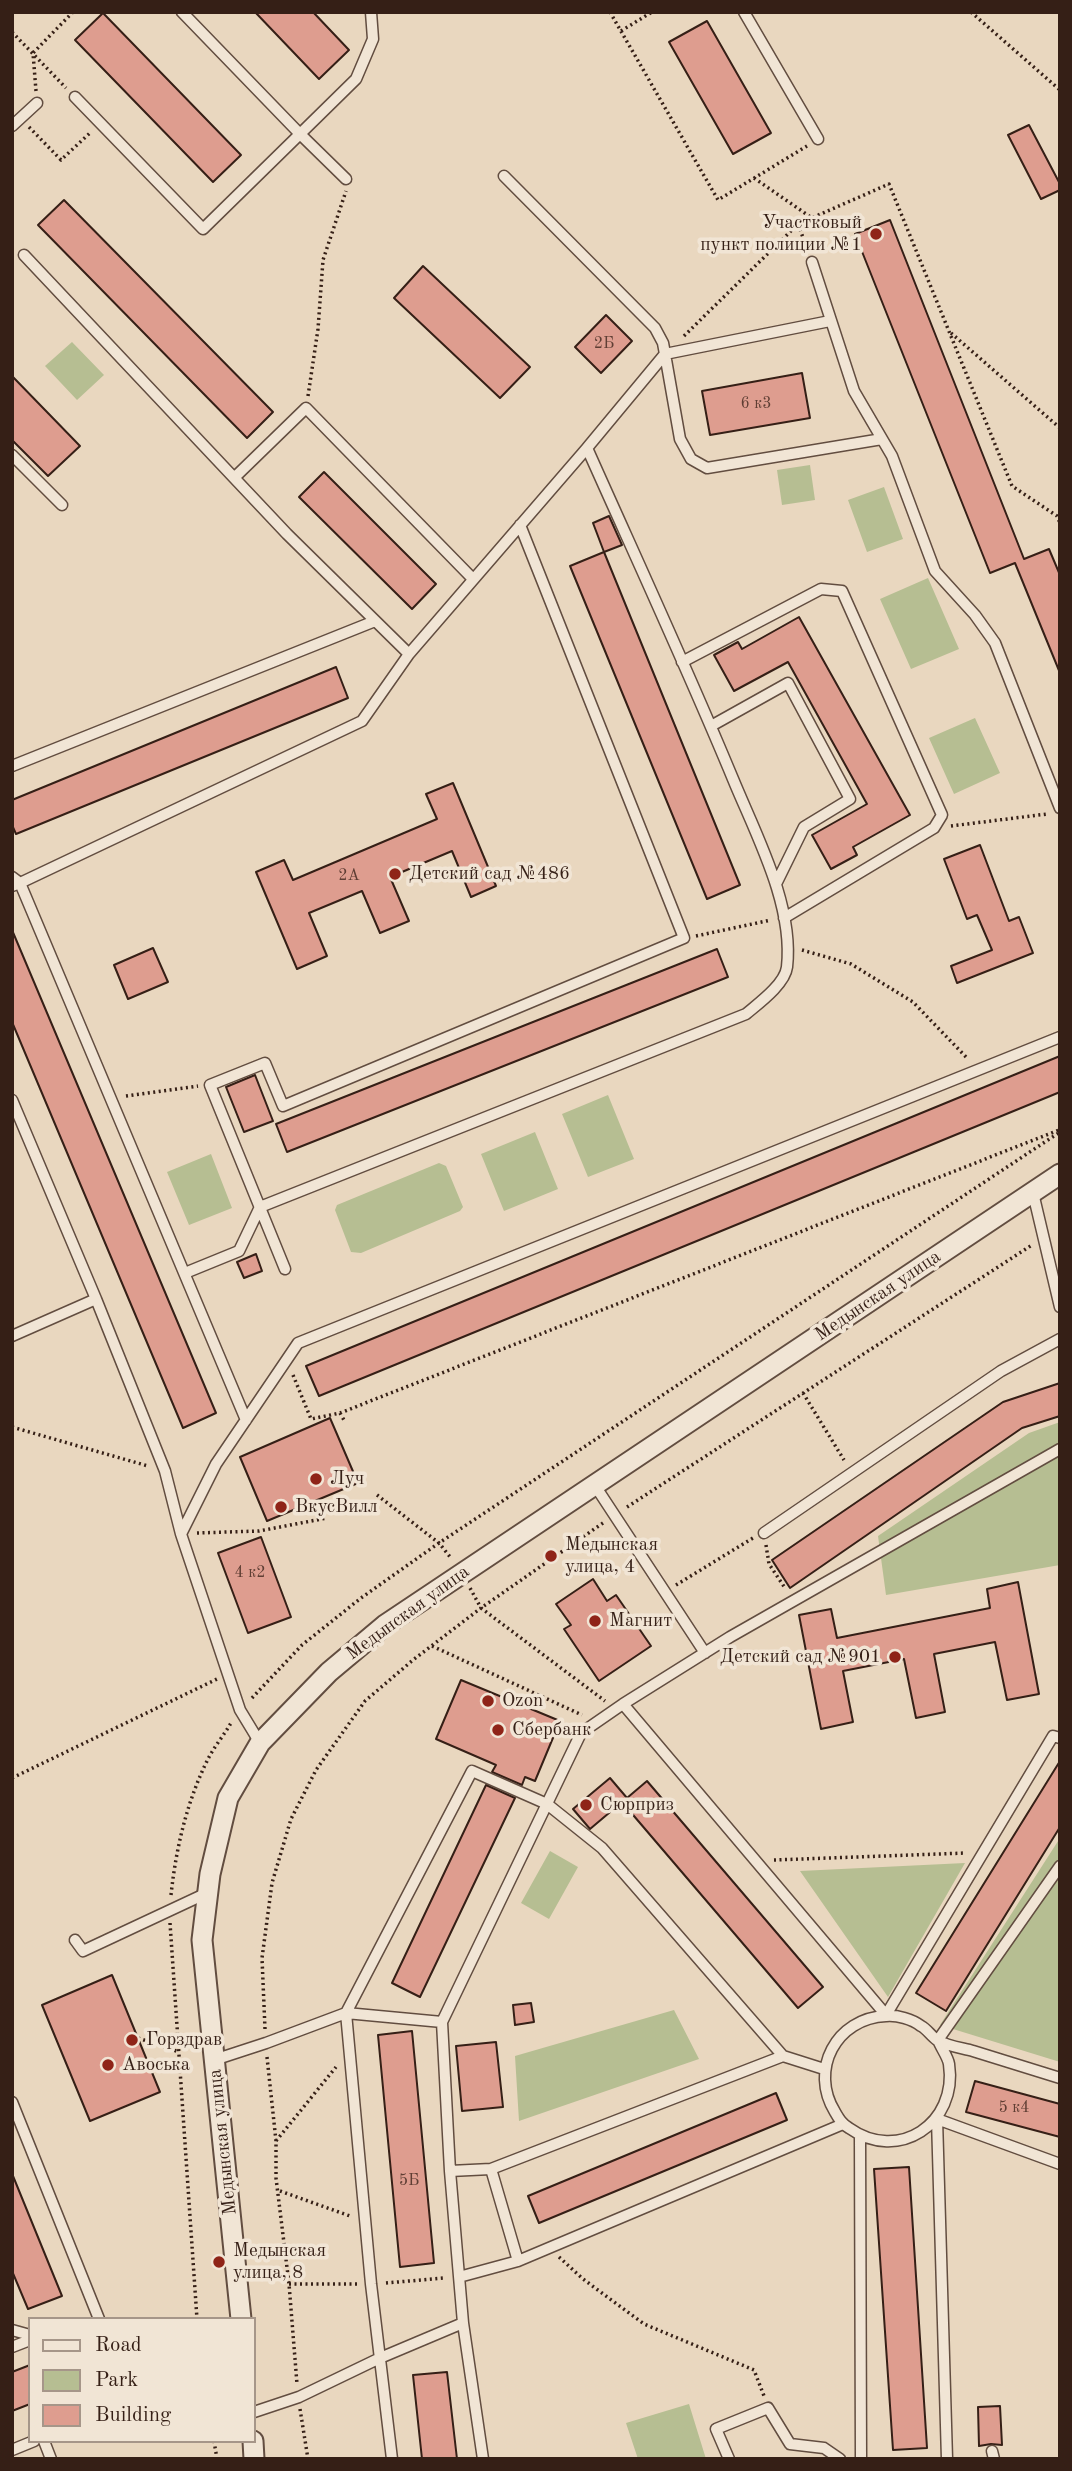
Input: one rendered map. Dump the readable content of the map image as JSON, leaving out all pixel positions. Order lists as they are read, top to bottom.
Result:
{
  "streets": {
    "street": ["Медынская улица"]
  },
  "places": [
    "Участковый пункт полиции №1",
    "Детский сад №486",
    "Луч",
    "ВкусВилл",
    "Медынская улица, 4",
    "Магнит",
    "Детский сад №901",
    "Ozon",
    "Сбербанк",
    "Сюрприз",
    "Горздрав",
    "Авоська",
    "Медынская улица, 8"
  ],
  "house_numbers": [
    "2Б",
    "6 к3",
    "2А",
    "4 к2",
    "5 к4",
    "5Б"
  ],
  "legend": ["Road", "Park", "Building"]
}
